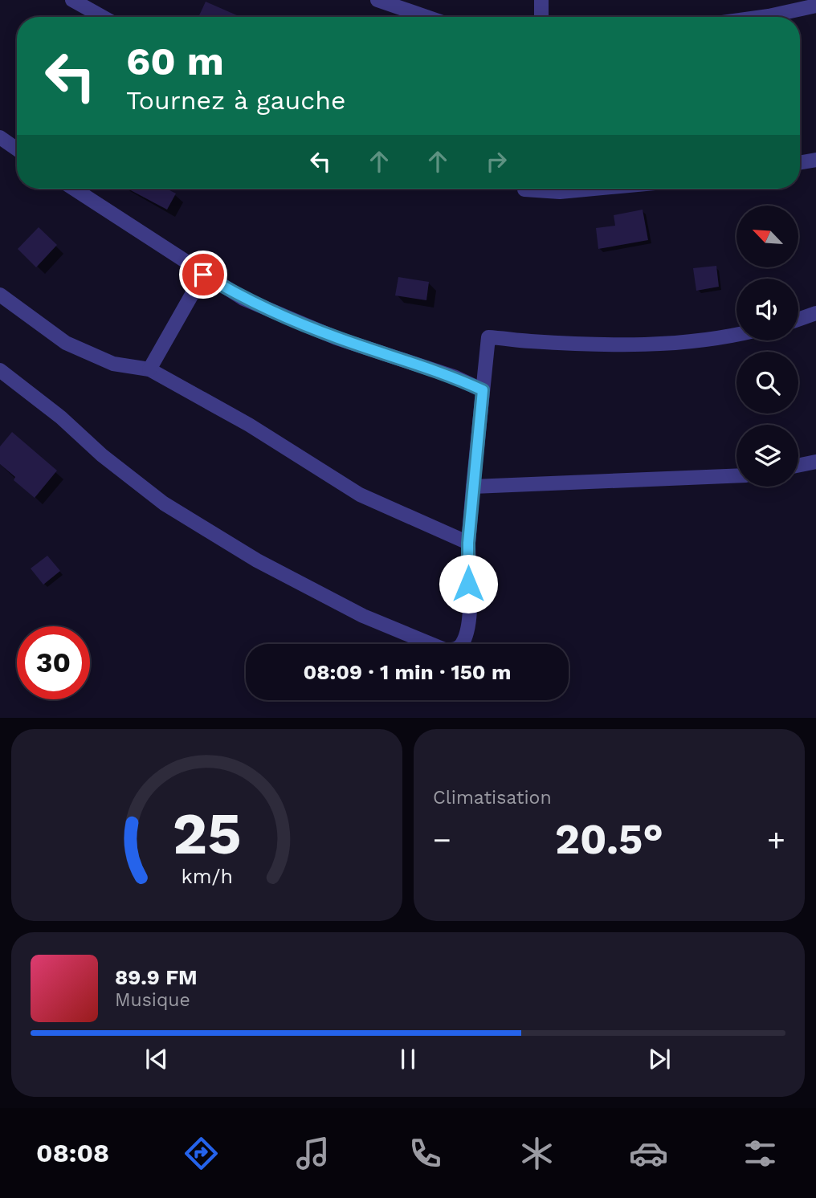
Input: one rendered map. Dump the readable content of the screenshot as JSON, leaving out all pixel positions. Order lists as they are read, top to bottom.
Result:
{
  "north": "top left",
  "page": {
    "turn": ["60 m", "Tournez à gauche"],
    "limit": "30",
    "trip": "08:09 · 1 min · 150 m",
    "tile": "Climatisation",
    "heat": ["−", "20.5°", "+"],
    "song": ["89.9 FM", "Musique"],
    "tabs": "08:08",
    "gauge": ["25", "km/h"]
  }
}
